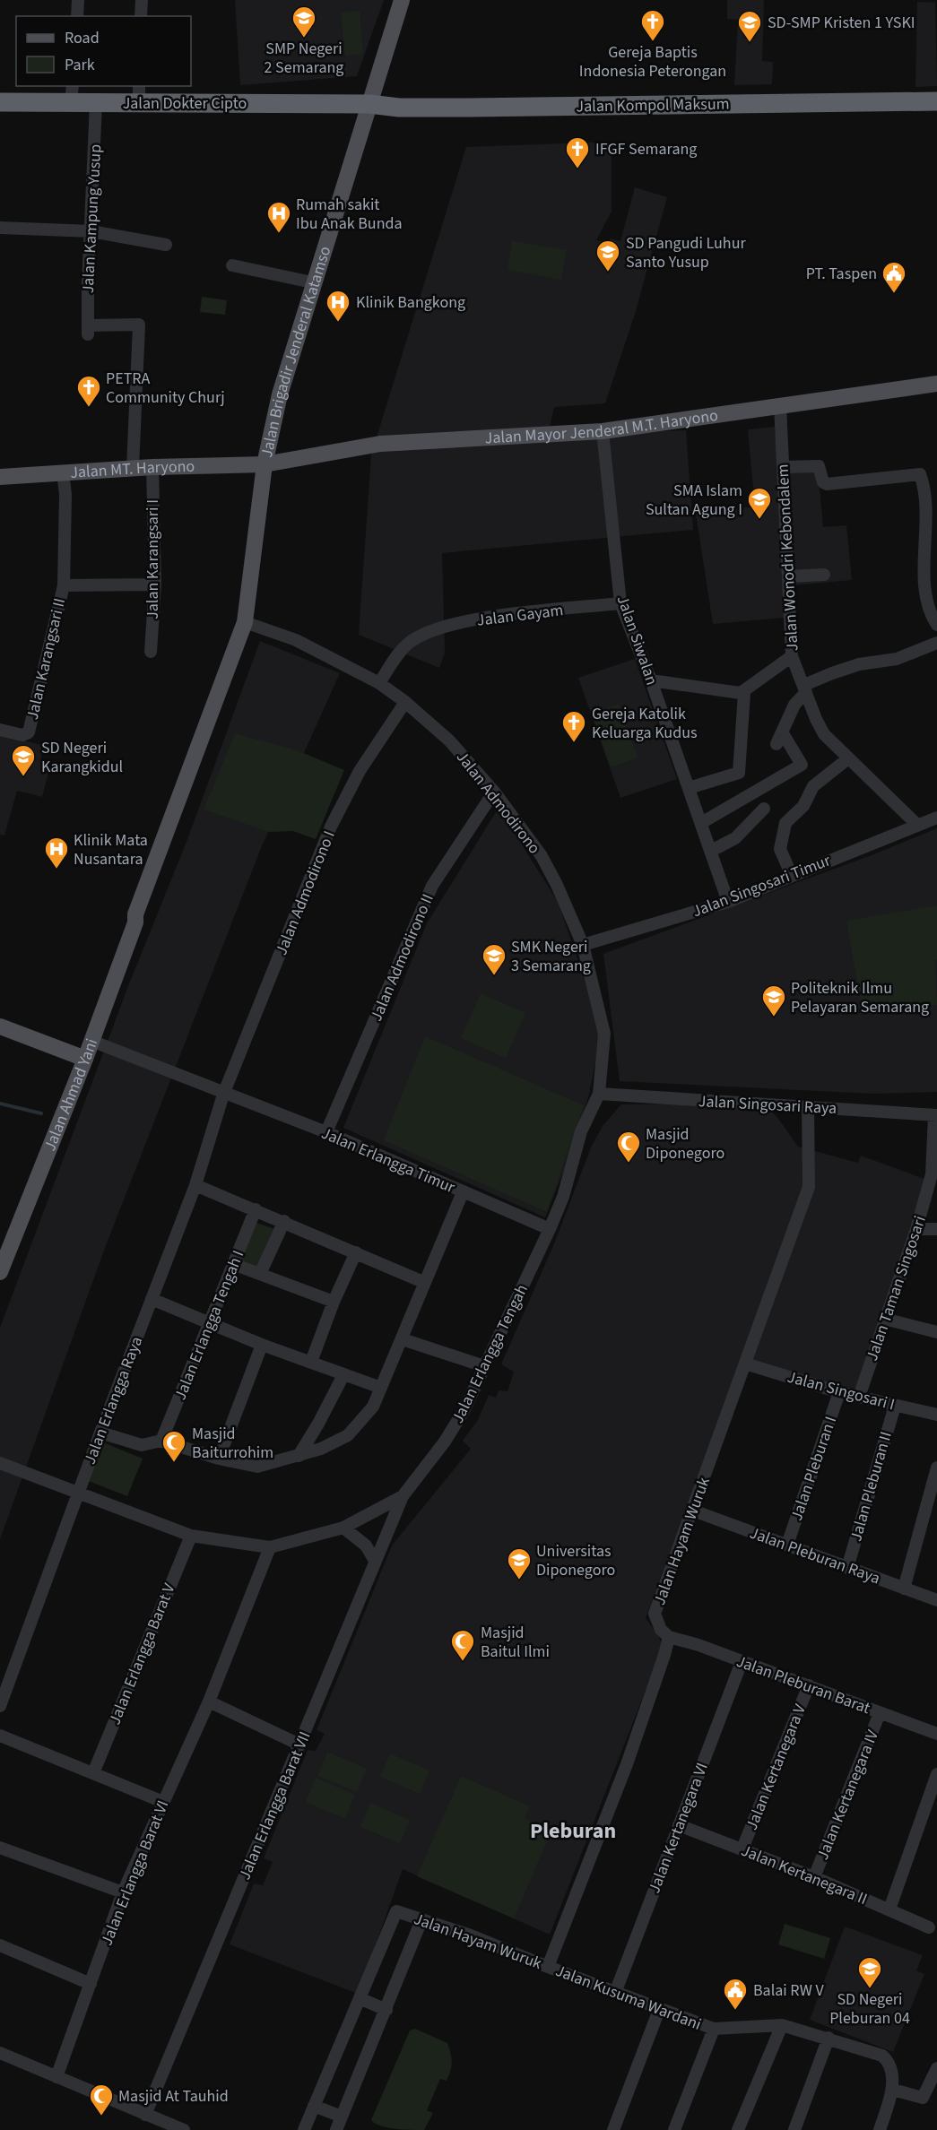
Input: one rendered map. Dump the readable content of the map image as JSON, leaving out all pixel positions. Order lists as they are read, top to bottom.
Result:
{
  "streets": {
    "highway": ["Jalan Dokter Cipto", "Jalan Kompol Maksum"],
    "main road": [
      "Jalan Brigadir Jenderal Katamso",
      "Jalan Mayor Jenderal M.T. Haryono",
      "Jalan MT. Haryono",
      "Jalan Ahmad Yani"
    ],
    "street": [
      "Jalan Kampung Yusup",
      "Jalan Wonodri Kebondalem",
      "Jalan Karangsari I",
      "Jalan Gayam",
      "Jalan Siwalan",
      "Jalan Karangsari II",
      "Jalan Admodirono",
      "Jalan Singosari Timur",
      "Jalan Admodirono I",
      "Jalan Admodirono II",
      "Jalan Singosari Raya",
      "Jalan Erlangga Timur",
      "Jalan Taman Singosari",
      "Jalan Erlangga Tengah I",
      "Jalan Erlangga Tengah",
      "Jalan Singosari I",
      "Jalan Erlangga Raya",
      "Jalan Pleburan I",
      "Jalan Pleburan II",
      "Jalan Hayam Wuruk",
      "Jalan Pleburan Raya",
      "Jalan Erlangga Barat V",
      "Jalan Pleburan Barat",
      "Jalan Kertanegara V",
      "Jalan Kertanegara IV",
      "Jalan Erlangga Barat VII",
      "Jalan Kertanegara VI",
      "Jalan Erlangga Barat VI",
      "Jalan Kertanegara II",
      "Jalan Kusuma Wardani"
    ]
  },
  "crossings": [
    ["Jalan Dokter Cipto", "Jalan Kompol Maksum"],
    ["Jalan Dokter Cipto", "Jalan Kampung Yusup"],
    ["Jalan Dokter Cipto", "Jalan Brigadir Jenderal Katamso"],
    ["Jalan Kompol Maksum", "Jalan Brigadir Jenderal Katamso"],
    ["Jalan Kampung Yusup", "Jalan MT. Haryono"],
    ["Jalan Brigadir Jenderal Katamso", "Jalan Mayor Jenderal M.T. Haryono"],
    ["Jalan Brigadir Jenderal Katamso", "Jalan MT. Haryono"],
    ["Jalan Brigadir Jenderal Katamso", "Jalan Admodirono"],
    ["Jalan Brigadir Jenderal Katamso", "Jalan Ahmad Yani"],
    ["Jalan Mayor Jenderal M.T. Haryono", "Jalan MT. Haryono"],
    ["Jalan Mayor Jenderal M.T. Haryono", "Jalan Wonodri Kebondalem"],
    ["Jalan Mayor Jenderal M.T. Haryono", "Jalan Siwalan"],
    ["Jalan MT. Haryono", "Jalan Karangsari I"],
    ["Jalan MT. Haryono", "Jalan Karangsari II"],
    ["Jalan Wonodri Kebondalem", "Jalan Singosari Timur"],
    ["Jalan Karangsari I", "Jalan Karangsari II"],
    ["Jalan Gayam", "Jalan Siwalan"],
    ["Jalan Gayam", "Jalan Admodirono"],
    ["Jalan Siwalan", "Jalan Singosari Timur"],
    ["Jalan Admodirono", "Jalan Singosari Timur"],
    ["Jalan Admodirono", "Jalan Admodirono I"],
    ["Jalan Admodirono", "Jalan Admodirono II"],
    ["Jalan Admodirono", "Jalan Ahmad Yani"],
    ["Jalan Admodirono", "Jalan Singosari Raya"],
    ["Jalan Admodirono I", "Jalan Erlangga Timur"],
    ["Jalan Admodirono I", "Jalan Erlangga Raya"],
    ["Jalan Admodirono II", "Jalan Erlangga Timur"],
    ["Jalan Ahmad Yani", "Jalan Erlangga Timur"],
    ["Jalan Singosari Raya", "Jalan Taman Singosari"],
    ["Jalan Singosari Raya", "Jalan Hayam Wuruk"],
    ["Jalan Erlangga Timur", "Jalan Erlangga Tengah"],
    ["Jalan Erlangga Timur", "Jalan Erlangga Raya"],
    ["Jalan Taman Singosari", "Jalan Singosari I"],
    ["Jalan Erlangga Tengah", "Jalan Erlangga Raya"],
    ["Jalan Erlangga Tengah", "Jalan Erlangga Barat V"],
    ["Jalan Erlangga Tengah", "Jalan Erlangga Barat VII"],
    ["Jalan Erlangga Tengah", "Jalan Erlangga Barat VI"],
    ["Jalan Singosari I", "Jalan Pleburan I"],
    ["Jalan Singosari I", "Jalan Pleburan II"],
    ["Jalan Singosari I", "Jalan Hayam Wuruk"],
    ["Jalan Pleburan I", "Jalan Pleburan Raya"],
    ["Jalan Pleburan II", "Jalan Pleburan Raya"],
    ["Jalan Hayam Wuruk", "Jalan Pleburan Raya"],
    ["Jalan Hayam Wuruk", "Jalan Pleburan Barat"],
    ["Jalan Hayam Wuruk", "Jalan Kusuma Wardani"],
    ["Jalan Pleburan Barat", "Jalan Kertanegara V"],
    ["Jalan Pleburan Barat", "Jalan Kertanegara IV"],
    ["Jalan Pleburan Barat", "Jalan Kertanegara VI"],
    ["Jalan Kertanegara V", "Jalan Kertanegara II"],
    ["Jalan Kertanegara IV", "Jalan Kertanegara II"],
    ["Jalan Kertanegara VI", "Jalan Kertanegara II"],
    ["Jalan Kertanegara VI", "Jalan Kusuma Wardani"]
  ],
  "districts": ["Pleburan"],
  "places": {
    "school or university": [
      "SMP Negeri 2 Semarang",
      "SD-SMP Kristen 1 YSKI",
      "SD Pangudi Luhur Santo Yusup",
      "SMA Islam Sultan Agung I",
      "SD Negeri Karangkidul",
      "SMK Negeri 3 Semarang",
      "Politeknik Ilmu Pelayaran Semarang",
      "Universitas Diponegoro",
      "SD Negeri Pleburan 04"
    ],
    "church": [
      "Gereja Baptis Indonesia Peterongan",
      "IFGF Semarang",
      "PETRA Community Churj",
      "Gereja Katolik Keluarga Kudus"
    ],
    "hospital": ["Rumah sakit Ibu Anak Bunda", "Klinik Bangkong", "Klinik Mata Nusantara"],
    "public building": ["PT. Taspen", "Balai RW V"],
    "mosque": [
      "Masjid Diponegoro",
      "Masjid Baiturrohim",
      "Masjid Baitul Ilmi",
      "Masjid At Tauhid"
    ]
  },
  "legend": ["Road", "Park"]
}
